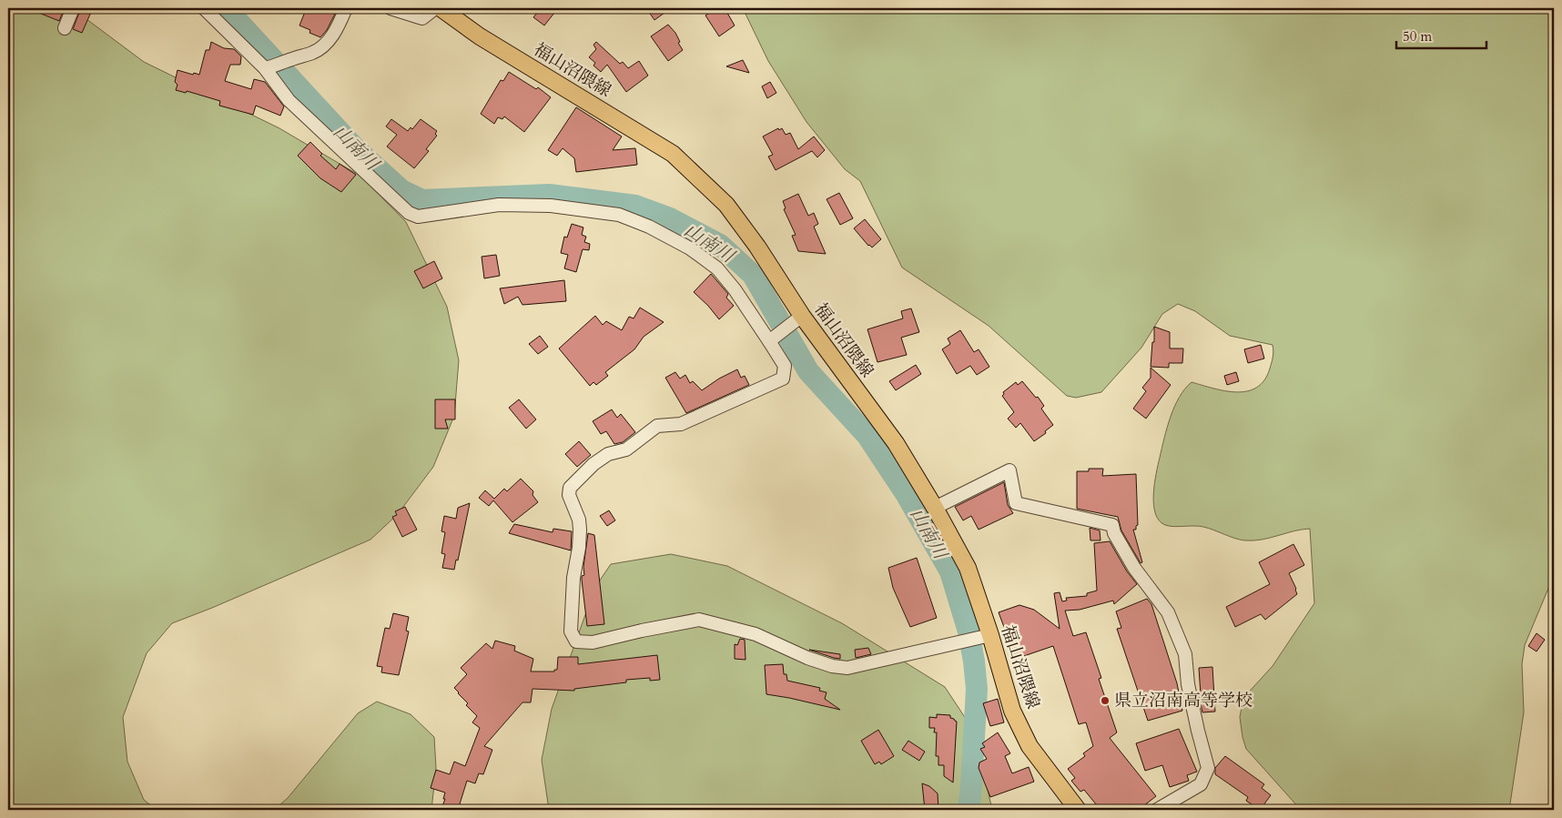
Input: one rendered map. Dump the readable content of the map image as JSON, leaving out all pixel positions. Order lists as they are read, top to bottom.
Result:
{
  "streets": {
    "main road": ["福山沼隈線"]
  },
  "water": ["山南川"],
  "places": ["県立沼南高等学校"],
  "scale_bar": "50 m"
}
